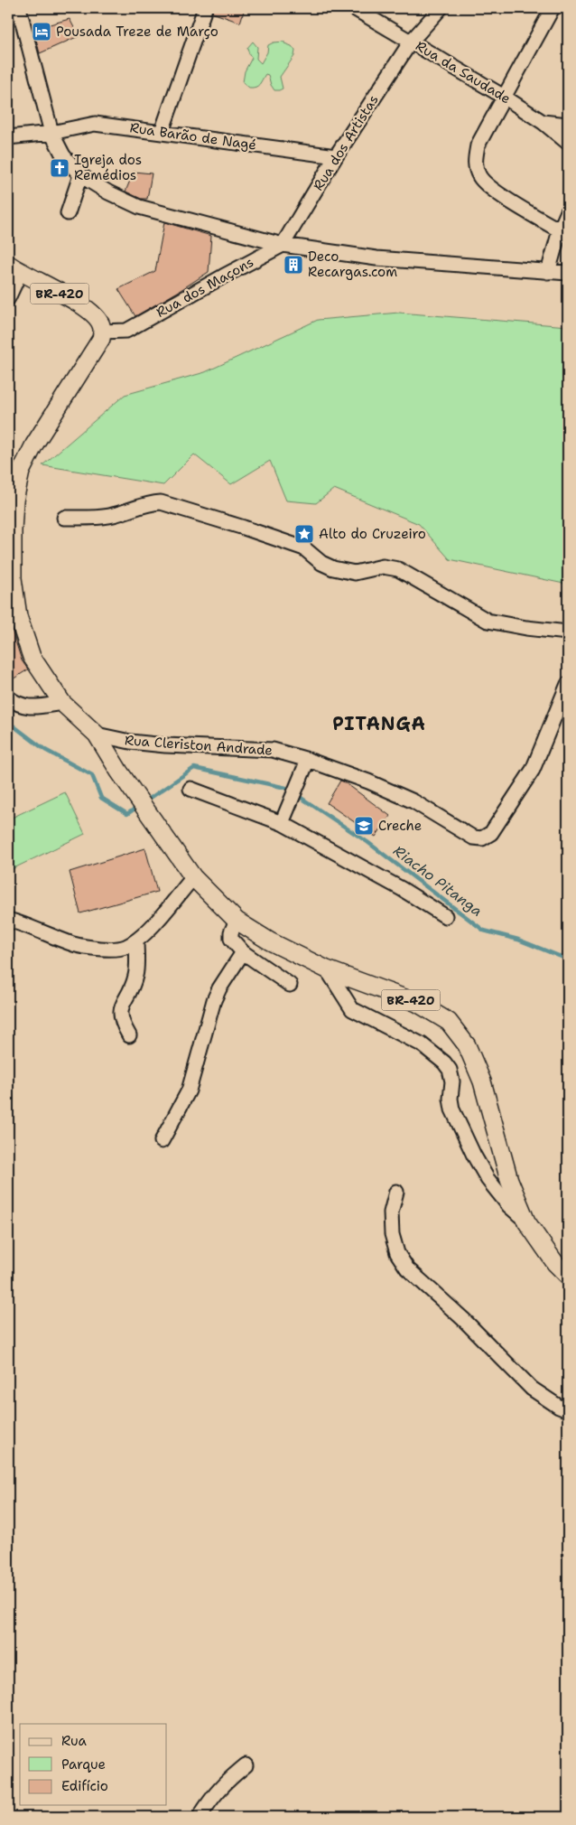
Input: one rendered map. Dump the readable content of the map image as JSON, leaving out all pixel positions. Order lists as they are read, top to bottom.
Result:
{
  "streets": {
    "main road": ["BR-420"],
    "street": [
      "Rua da Saudade",
      "Rua Barão de Nagé",
      "Rua dos Artistas",
      "Rua dos Maçons",
      "Rua Cleriston Andrade"
    ]
  },
  "crossings": [
    ["Rua da Saudade", "Rua dos Artistas"],
    ["Rua Barão de Nagé", "Rua dos Artistas"],
    ["Rua dos Artistas", "Rua dos Maçons"],
    ["Rua dos Maçons", "BR-420"],
    ["BR-420", "Rua Cleriston Andrade"]
  ],
  "districts": ["PITANGA"],
  "water": ["Riacho Pitanga"],
  "places": {
    "hotel": ["Pousada Treze de Março"],
    "church": ["Igreja dos Remédios"],
    "building": ["Deco Recargas.com"],
    "place": ["Alto do Cruzeiro"],
    "school or university": ["Creche"]
  },
  "legend": ["Rua", "Parque", "Edifício"]
}
